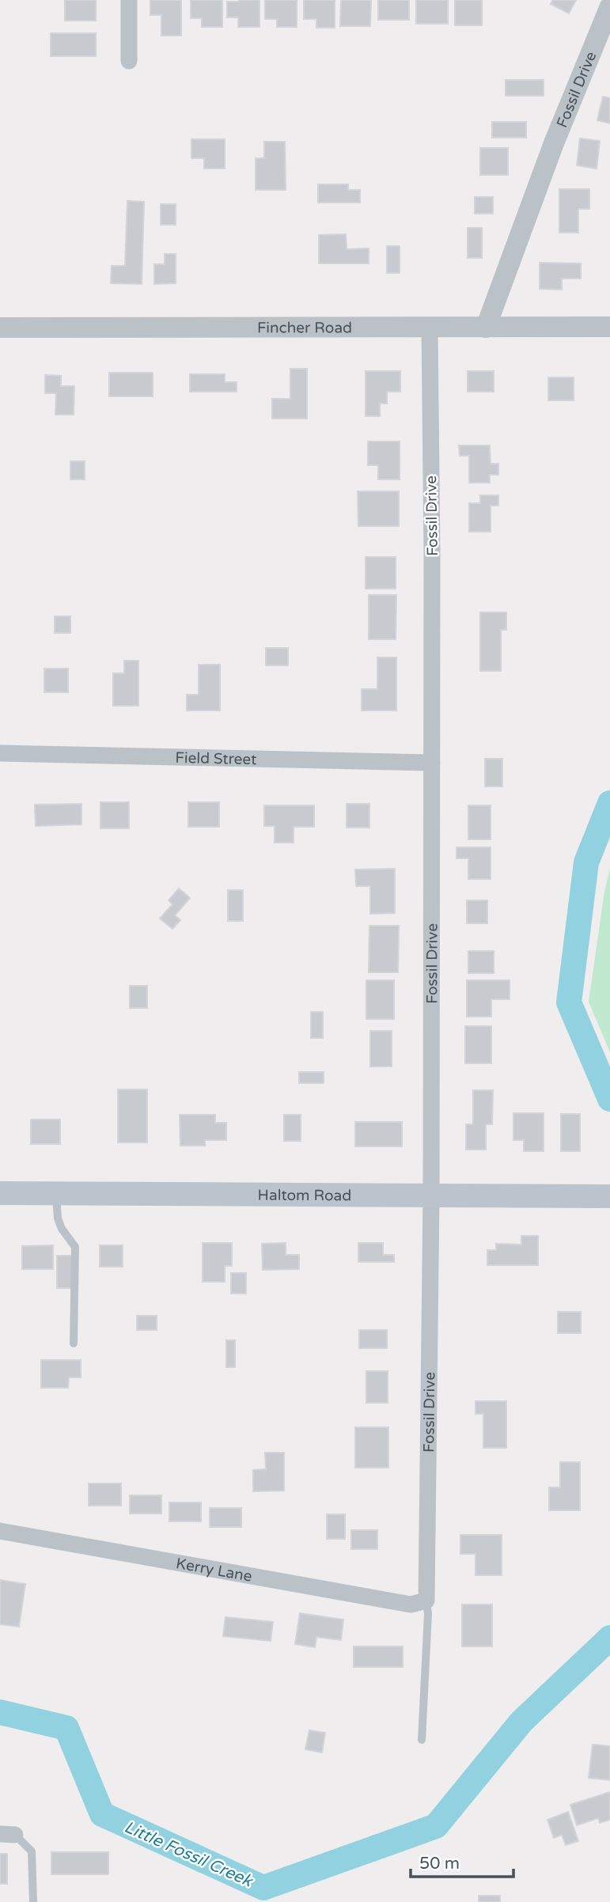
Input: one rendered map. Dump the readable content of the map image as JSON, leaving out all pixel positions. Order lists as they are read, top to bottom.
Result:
{
  "streets": {
    "main road": ["Haltom Road"],
    "street": [
      "Fossil Drive",
      "Fincher Road",
      "Field Street",
      "Kerry Lane"
    ]
  },
  "crossings": [
    ["Fossil Drive", "Fincher Road"],
    ["Fossil Drive", "Field Street"],
    ["Fossil Drive", "Haltom Road"],
    ["Fossil Drive", "Kerry Lane"]
  ],
  "water": ["Little Fossil Creek"],
  "scale_bar": "50 m"
}
